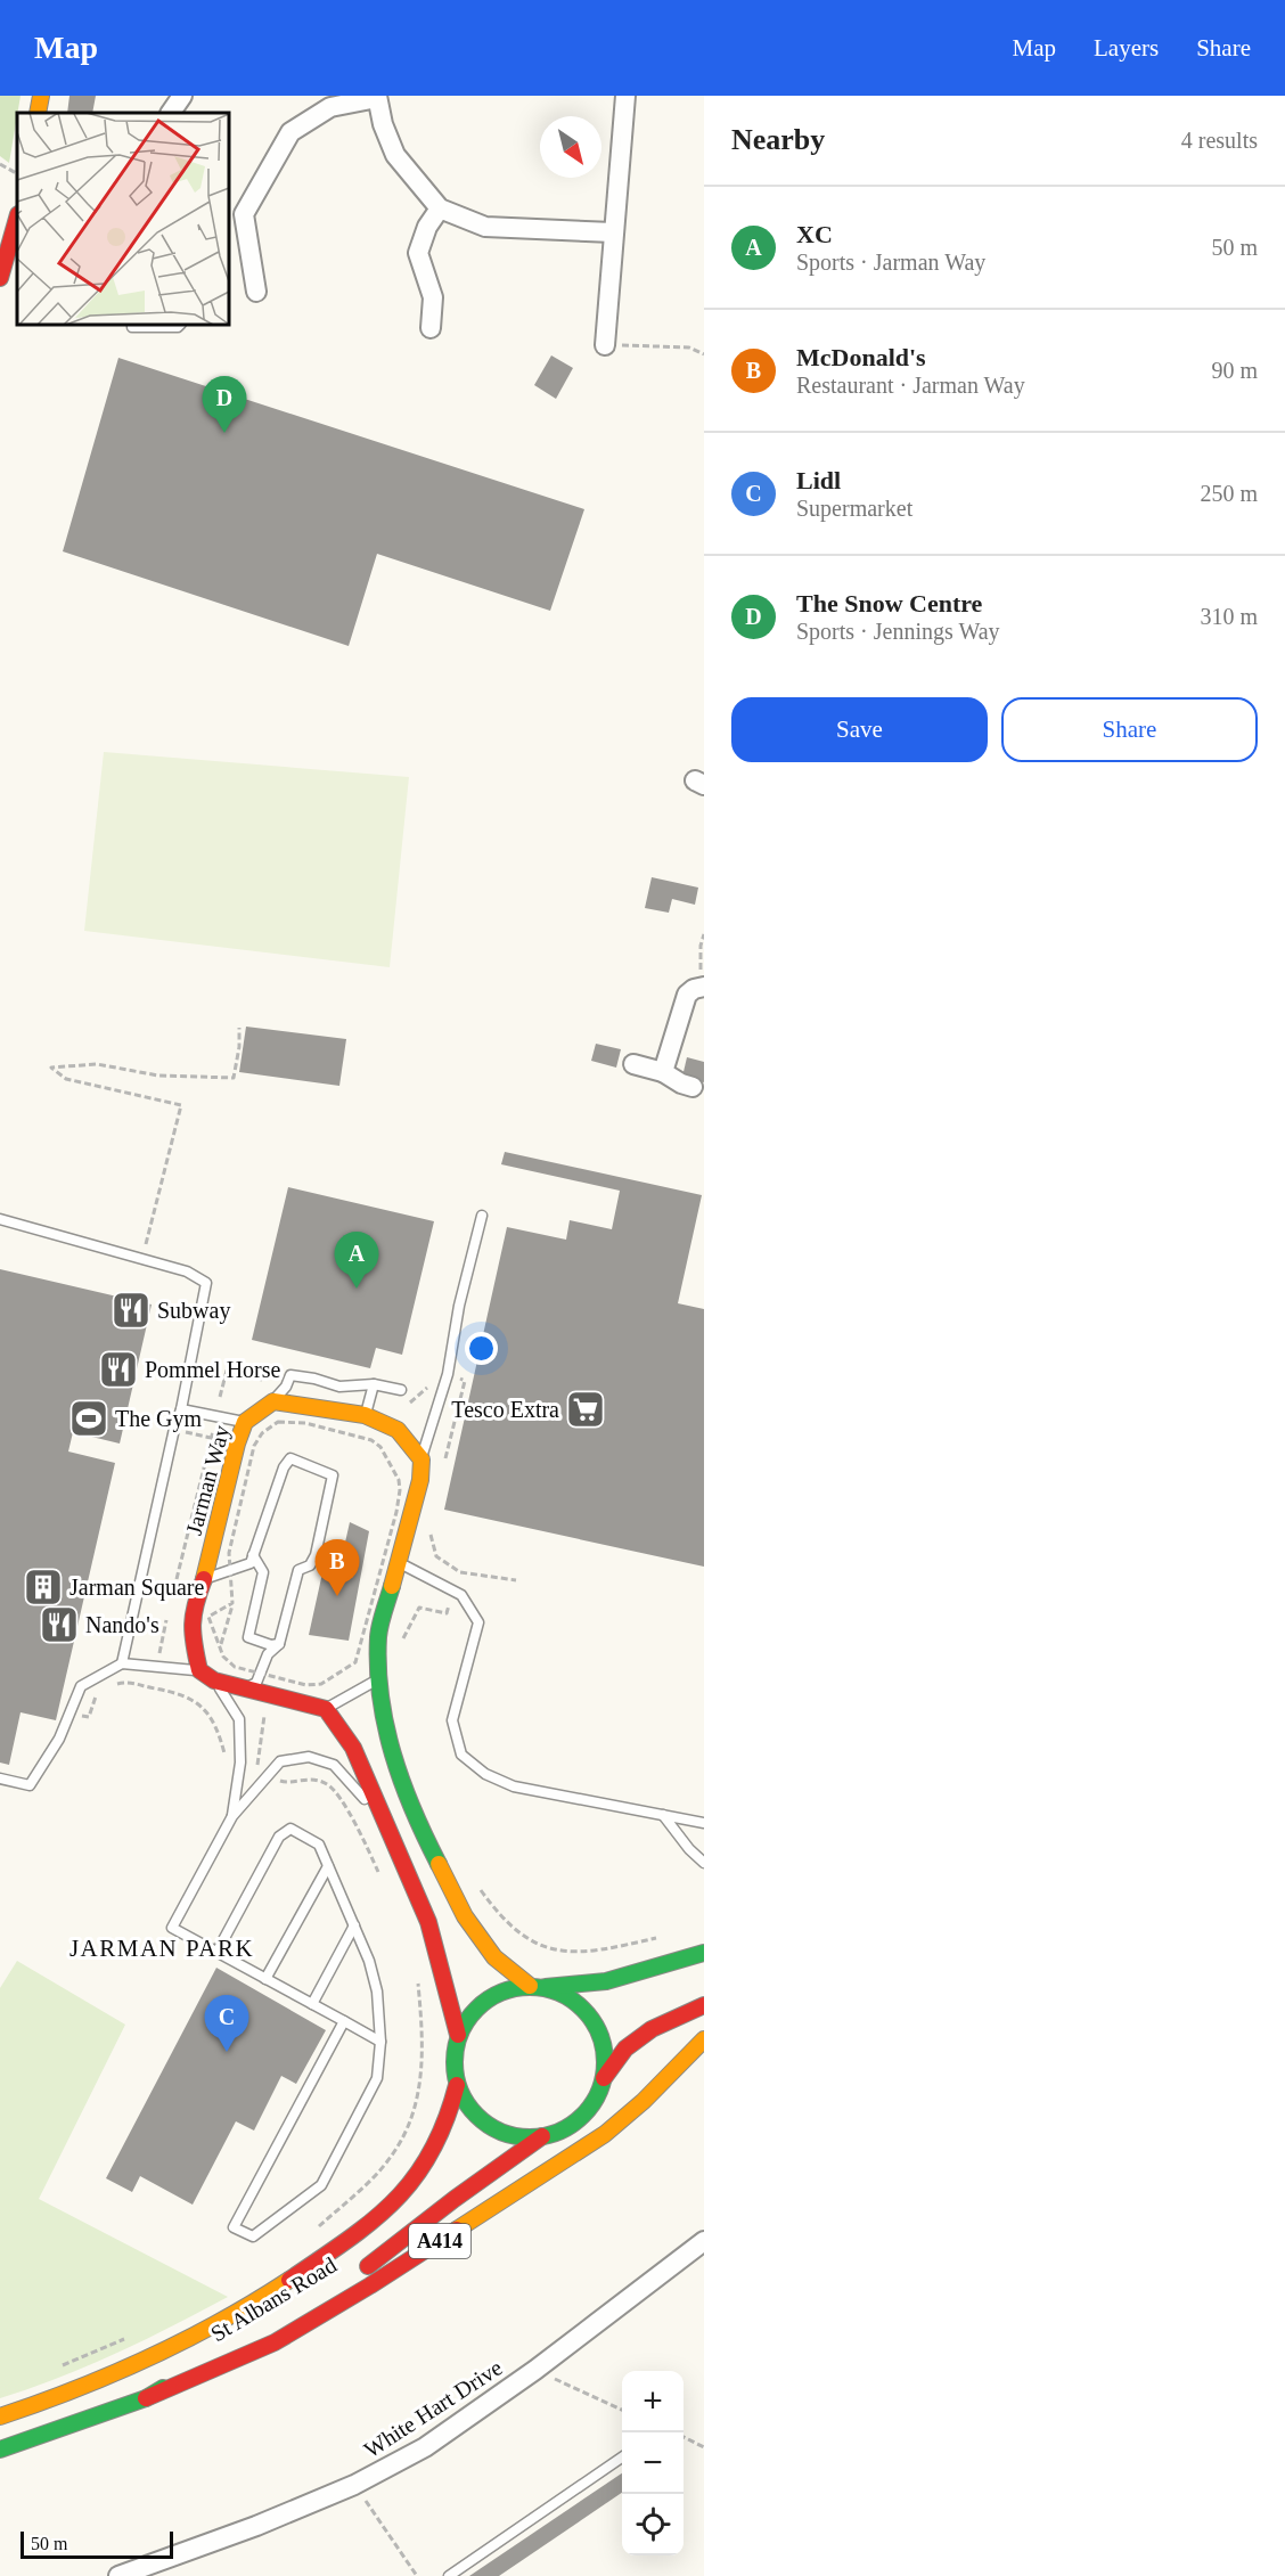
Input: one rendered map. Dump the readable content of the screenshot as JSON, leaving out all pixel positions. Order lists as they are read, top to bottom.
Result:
{
  "streets": {
    "main road": ["Jarman Way", "A414", "St Albans Road"],
    "street": ["White Hart Drive"]
  },
  "crossings": [
    ["A414", "St Albans Road"]
  ],
  "districts": ["JARMAN PARK"],
  "places": {
    "restaurant": ["Subway", "Pommel Horse", "Nando's"],
    "supermarket": ["Tesco Extra"],
    "sports": ["The Gym"],
    "building": ["Jarman Square"]
  },
  "scale_bar": "50 m",
  "north": "bottom right",
  "page": {
    "header": "Map",
    "nav": ["Map", "Layers", "Share"],
    "heading": ["Nearby", "4 results"],
    "list": [
      {
        "mark": "A",
        "name": "XC",
        "note": "Sports · Jarman Way",
        "value": "50 m"
      },
      {
        "mark": "B",
        "name": "McDonald's",
        "note": "Restaurant · Jarman Way",
        "value": "90 m"
      },
      {
        "mark": "C",
        "name": "Lidl",
        "note": "Supermarket",
        "value": "250 m"
      },
      {
        "mark": "D",
        "name": "The Snow Centre",
        "note": "Sports · Jennings Way",
        "value": "310 m"
      }
    ],
    "pins": [
      "D",
      "A",
      "B",
      "C"
    ],
    "buttons": ["Save", "Share"],
    "map_buttons": ["+", "−"],
    "scale": "50 m"
  }
}
